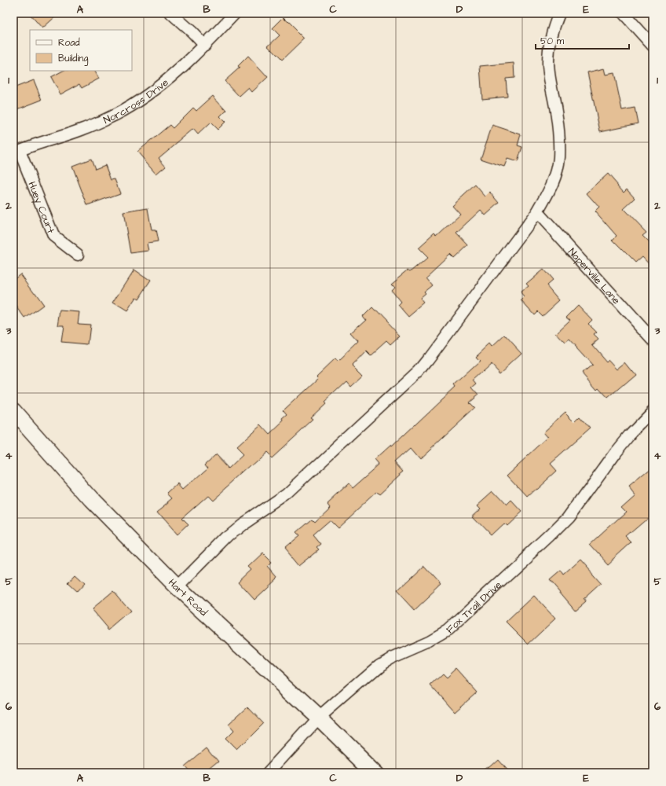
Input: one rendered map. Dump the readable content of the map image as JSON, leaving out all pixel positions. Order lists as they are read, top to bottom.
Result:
{
  "streets": {
    "street": [
      "Norcross Drive",
      "Huey Court",
      "Naperville Lane",
      "Hart Road",
      "Fox Trail Drive"
    ]
  },
  "crossings": [
    ["Norcross Drive", "Huey Court"],
    ["Hart Road", "Fox Trail Drive"]
  ],
  "legend": ["Road", "Building"],
  "scale_bar": "50 m",
  "grid": {
    "columns": [
      "A",
      "B",
      "C",
      "D",
      "E"
    ],
    "rows": [
      "1",
      "2",
      "3",
      "4",
      "5",
      "6"
    ]
  }
}
